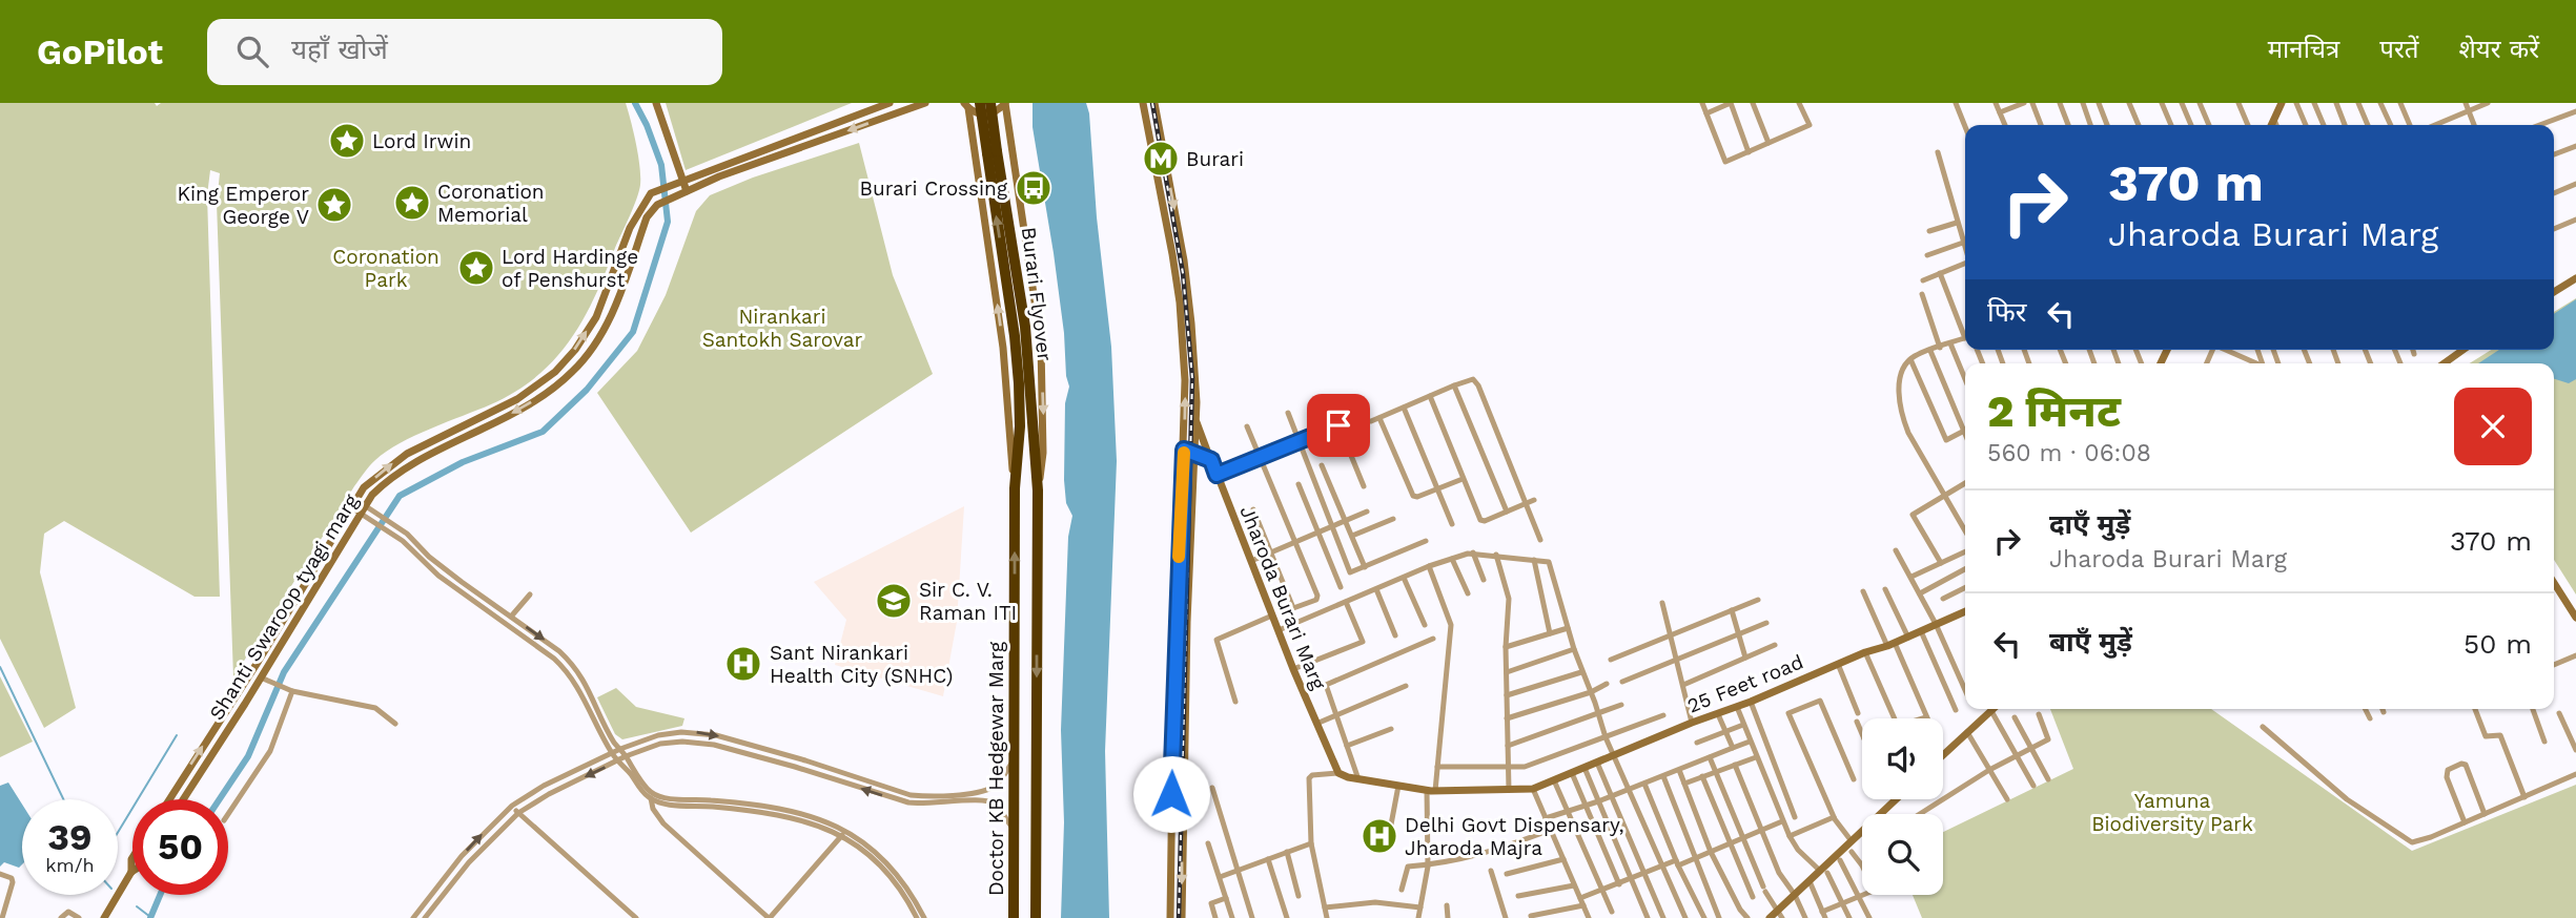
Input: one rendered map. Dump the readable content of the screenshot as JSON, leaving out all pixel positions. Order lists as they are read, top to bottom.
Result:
{
  "streets": {
    "highway": ["Burari Flyover", "Doctor KB Hedgewar Marg"],
    "main road": ["Jharoda Burari Marg", "Shanti Swaroop tyagi marg", "25 Feet road"]
  },
  "crossings": [
    ["Burari Flyover", "Doctor KB Hedgewar Marg"],
    ["Jharoda Burari Marg", "25 Feet road"]
  ],
  "parks": ["Coronation Park", "Nirankari Santokh Sarovar", "Yamuna Biodiversity Park"],
  "places": {
    "place": [
      "Lord Irwin",
      "Coronation Memorial",
      "King Emperor George V",
      "Lord Hardinge of Penshurst"
    ],
    "metro station": ["Burari"],
    "bus stop": ["Burari Crossing"],
    "school or university": ["Sir C. V. Raman ITI"],
    "hospital": ["Sant Nirankari Health City (SNHC)", "Delhi Govt Dispensary, Jharoda Majra"]
  },
  "page": {
    "header": "GoPilot",
    "search": "यहाँ खोजें",
    "nav": ["मानचित्र", "परतें", "शेयर करें"],
    "turn": ["370 m", "Jharoda Burari Marg"],
    "then": "फिर",
    "heading": ["2 मिनट", "560 m · 06:08"],
    "list": [
      {
        "name": "दाएँ मुड़ें",
        "note": "Jharoda Burari Marg",
        "value": "370 m"
      },
      {
        "name": "बाएँ मुड़ें",
        "value": "50 m"
      }
    ],
    "speed": "39 km/h",
    "limit": "50"
  }
}
